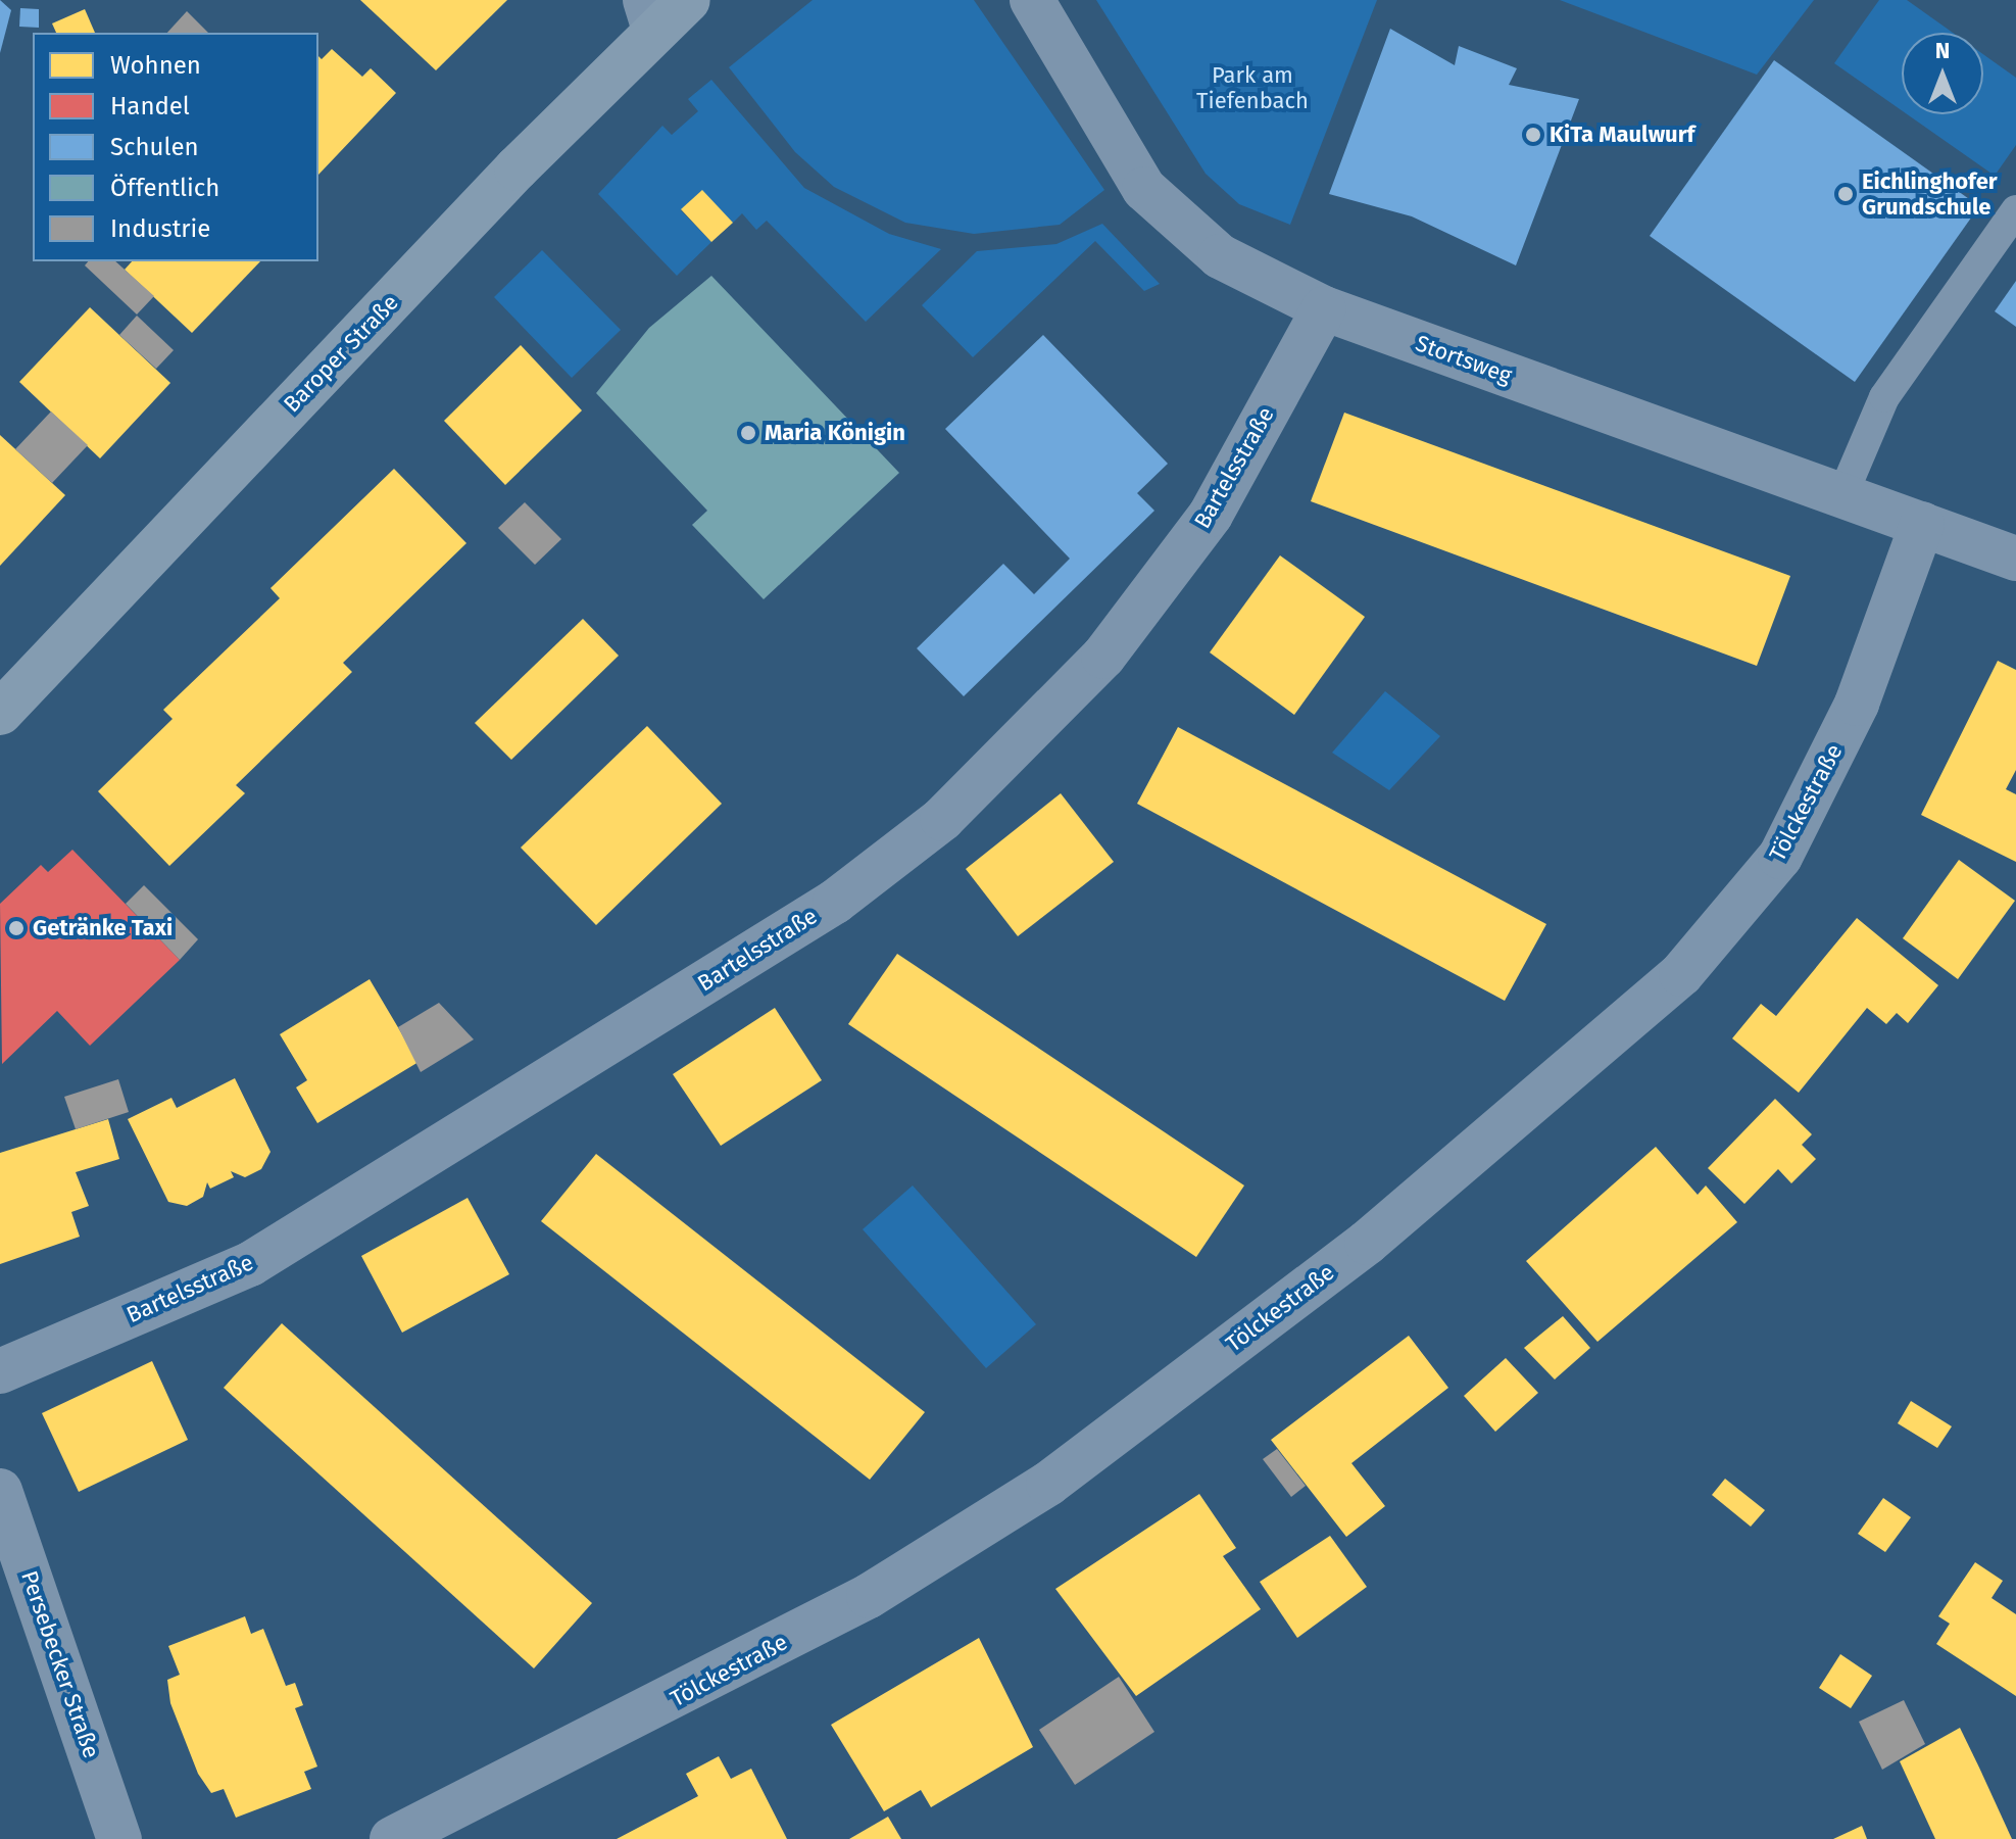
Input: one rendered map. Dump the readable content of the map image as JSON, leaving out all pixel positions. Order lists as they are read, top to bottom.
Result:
{
  "streets": {
    "main road": ["Baroper Straße"],
    "street": [
      "Stortsweg",
      "Bartelsstraße",
      "Tölckestraße",
      "Persebecker Straße"
    ]
  },
  "crossings": [
    ["Stortsweg", "Bartelsstraße"],
    ["Stortsweg", "Tölckestraße"]
  ],
  "parks": ["Park am Tiefenbach"],
  "places": [
    "KiTa Maulwurf",
    "Eichlinghofer Grundschule",
    "Maria Königin",
    "Getränke Taxi"
  ],
  "legend": [
    "Wohnen",
    "Handel",
    "Schulen",
    "Öffentlich",
    "Industrie"
  ],
  "north": "top"
}
